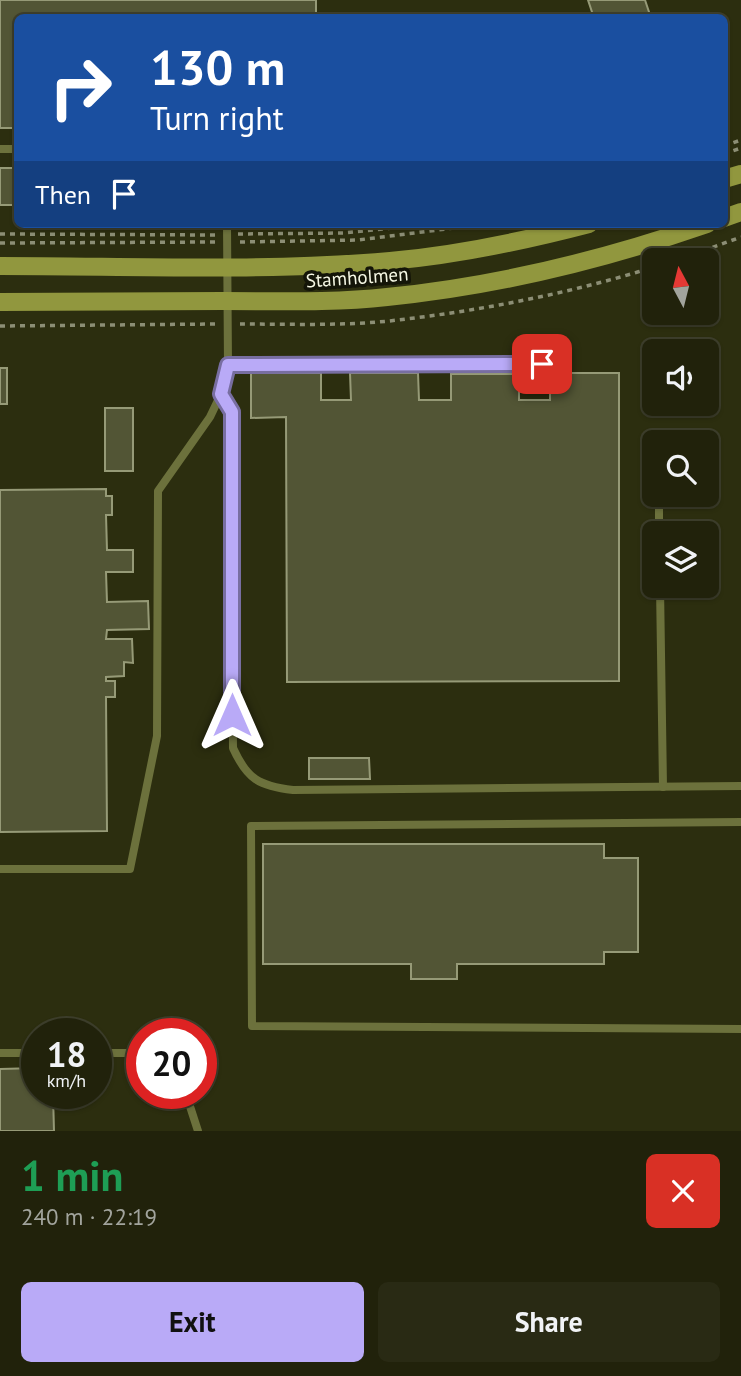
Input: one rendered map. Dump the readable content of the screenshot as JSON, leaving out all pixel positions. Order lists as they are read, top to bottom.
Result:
{
  "streets": {
    "street": ["Stamholmen"]
  },
  "north": "top",
  "page": {
    "turn": ["130 m", "Turn right"],
    "then": "Then",
    "speed": "18 km/h",
    "limit": "20",
    "heading": ["1 min", "240 m · 22:19"],
    "buttons": ["Exit", "Share"]
  }
}
